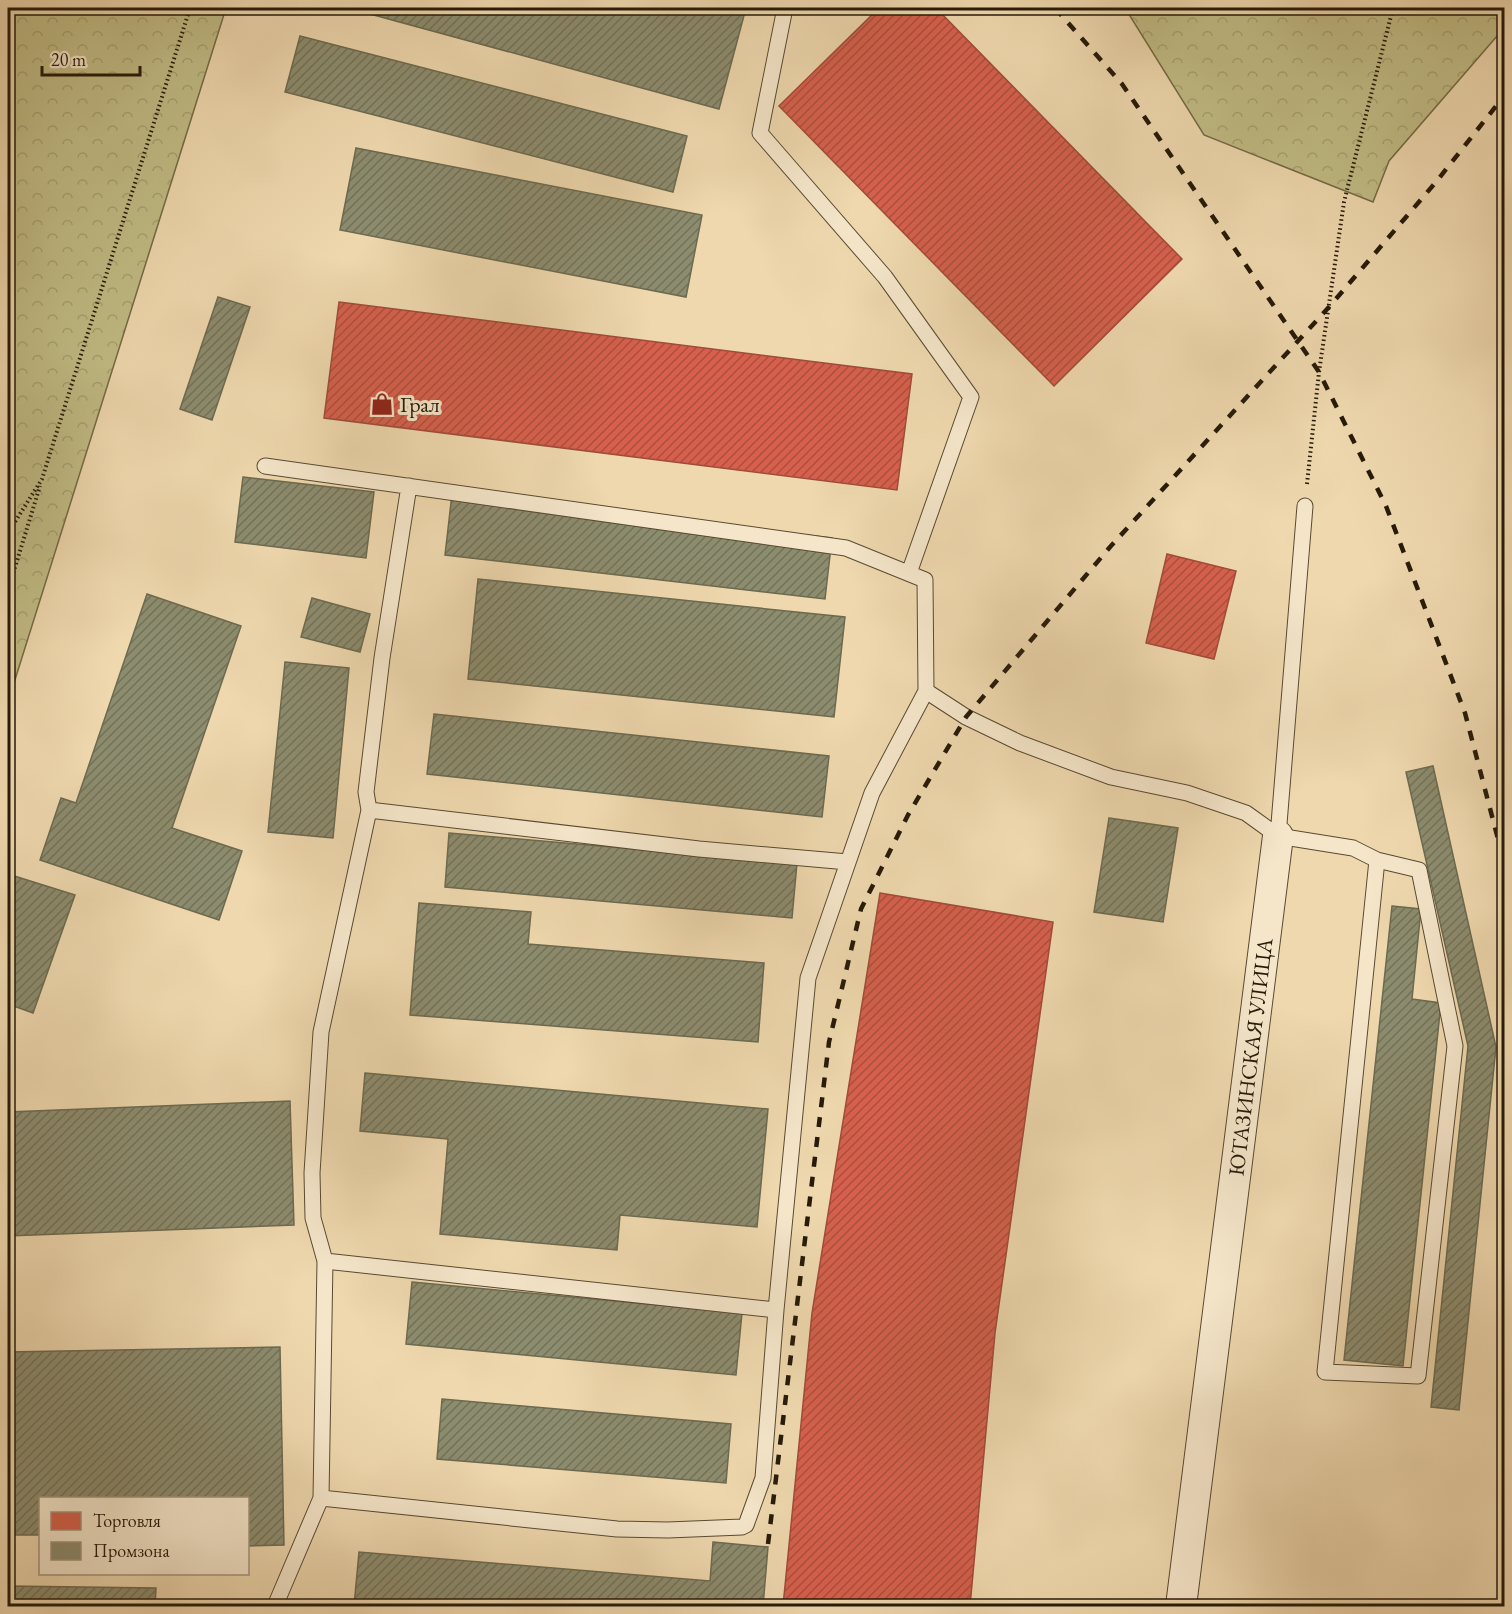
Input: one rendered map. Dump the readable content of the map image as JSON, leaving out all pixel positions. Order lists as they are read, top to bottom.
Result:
{
  "streets": {
    "street": ["ЮТАЗИНСКАЯ УЛИЦА"]
  },
  "places": {
    "shop": ["Грал"]
  },
  "legend": ["Торговля", "Промзона"],
  "scale_bar": "20 m"
}
